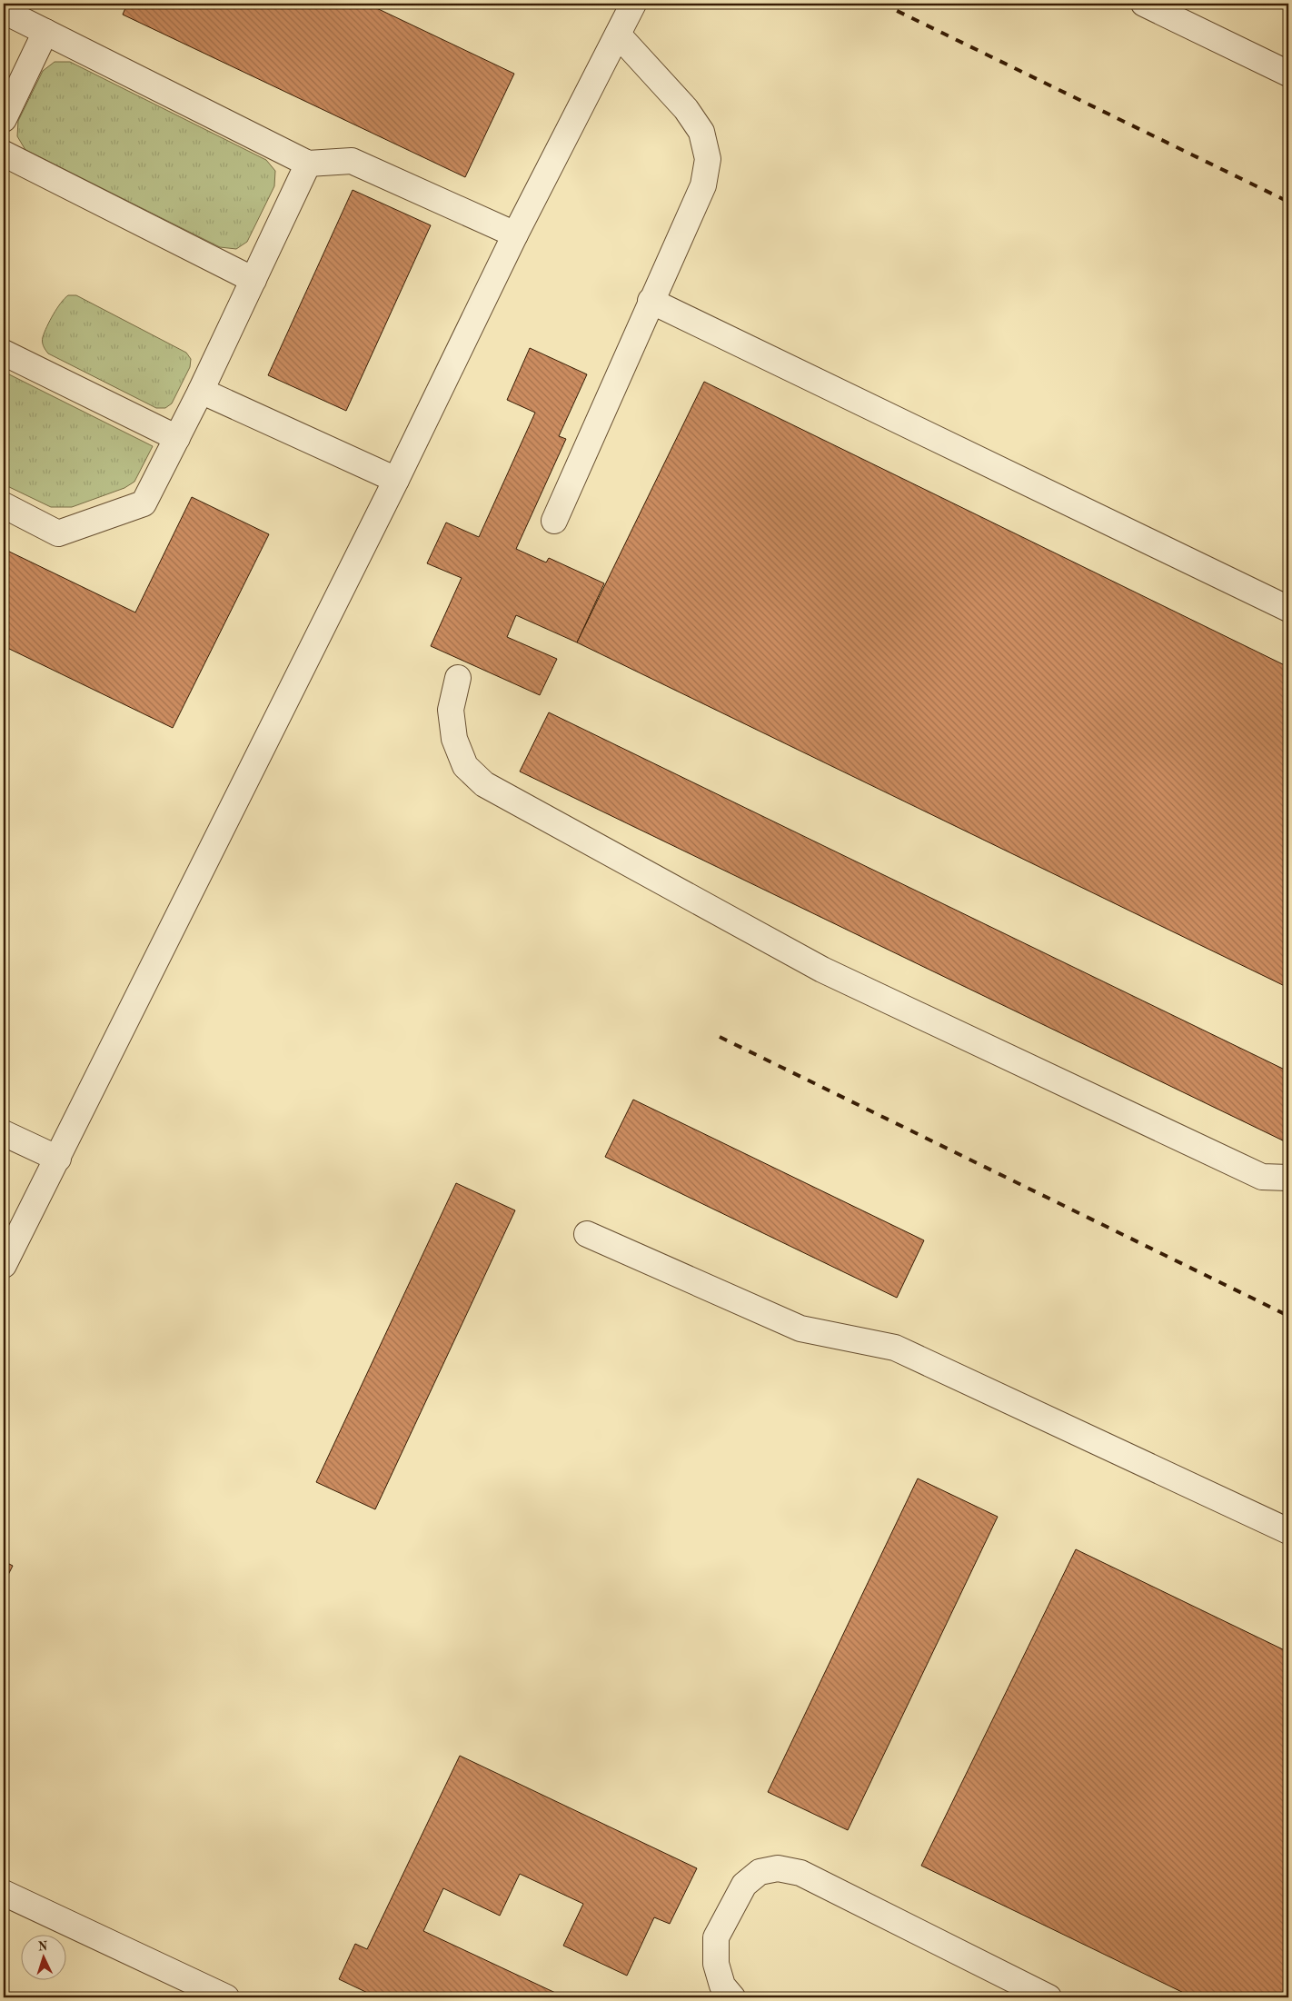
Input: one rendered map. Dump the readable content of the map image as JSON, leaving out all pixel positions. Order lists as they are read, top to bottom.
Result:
{
  "north": "top"
}
